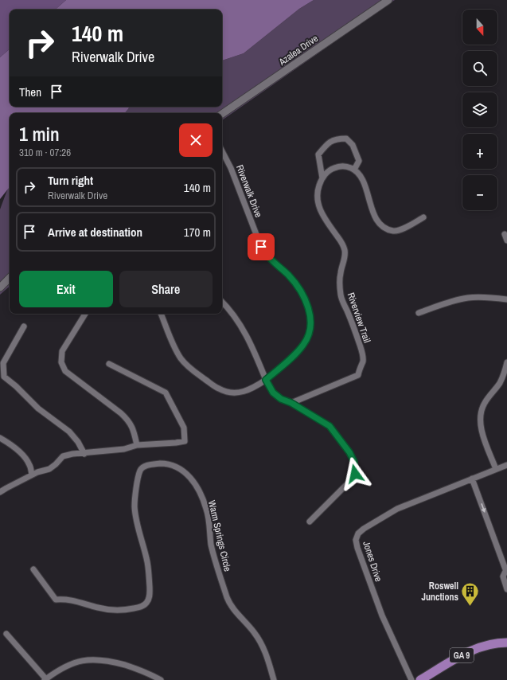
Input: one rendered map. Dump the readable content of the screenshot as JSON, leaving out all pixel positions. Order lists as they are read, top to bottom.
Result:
{
  "streets": {
    "main road": ["GA 9"],
    "street": [
      "Azalea Drive",
      "Riverwalk Drive",
      "Riverview Trail",
      "Warm Springs Circle",
      "Jones Drive"
    ]
  },
  "places": {
    "building": ["Roswell Junctions"]
  },
  "north": "bottom",
  "page": {
    "map_buttons": ["+", "−"],
    "turn": ["140 m", "Riverwalk Drive"],
    "then": "Then",
    "heading": ["1 min", "310 m · 07:26"],
    "list": [
      {
        "name": "Turn right",
        "note": "Riverwalk Drive",
        "value": "140 m"
      },
      {
        "name": "Arrive at destination",
        "value": "170 m"
      }
    ],
    "buttons": ["Exit", "Share"]
  }
}
